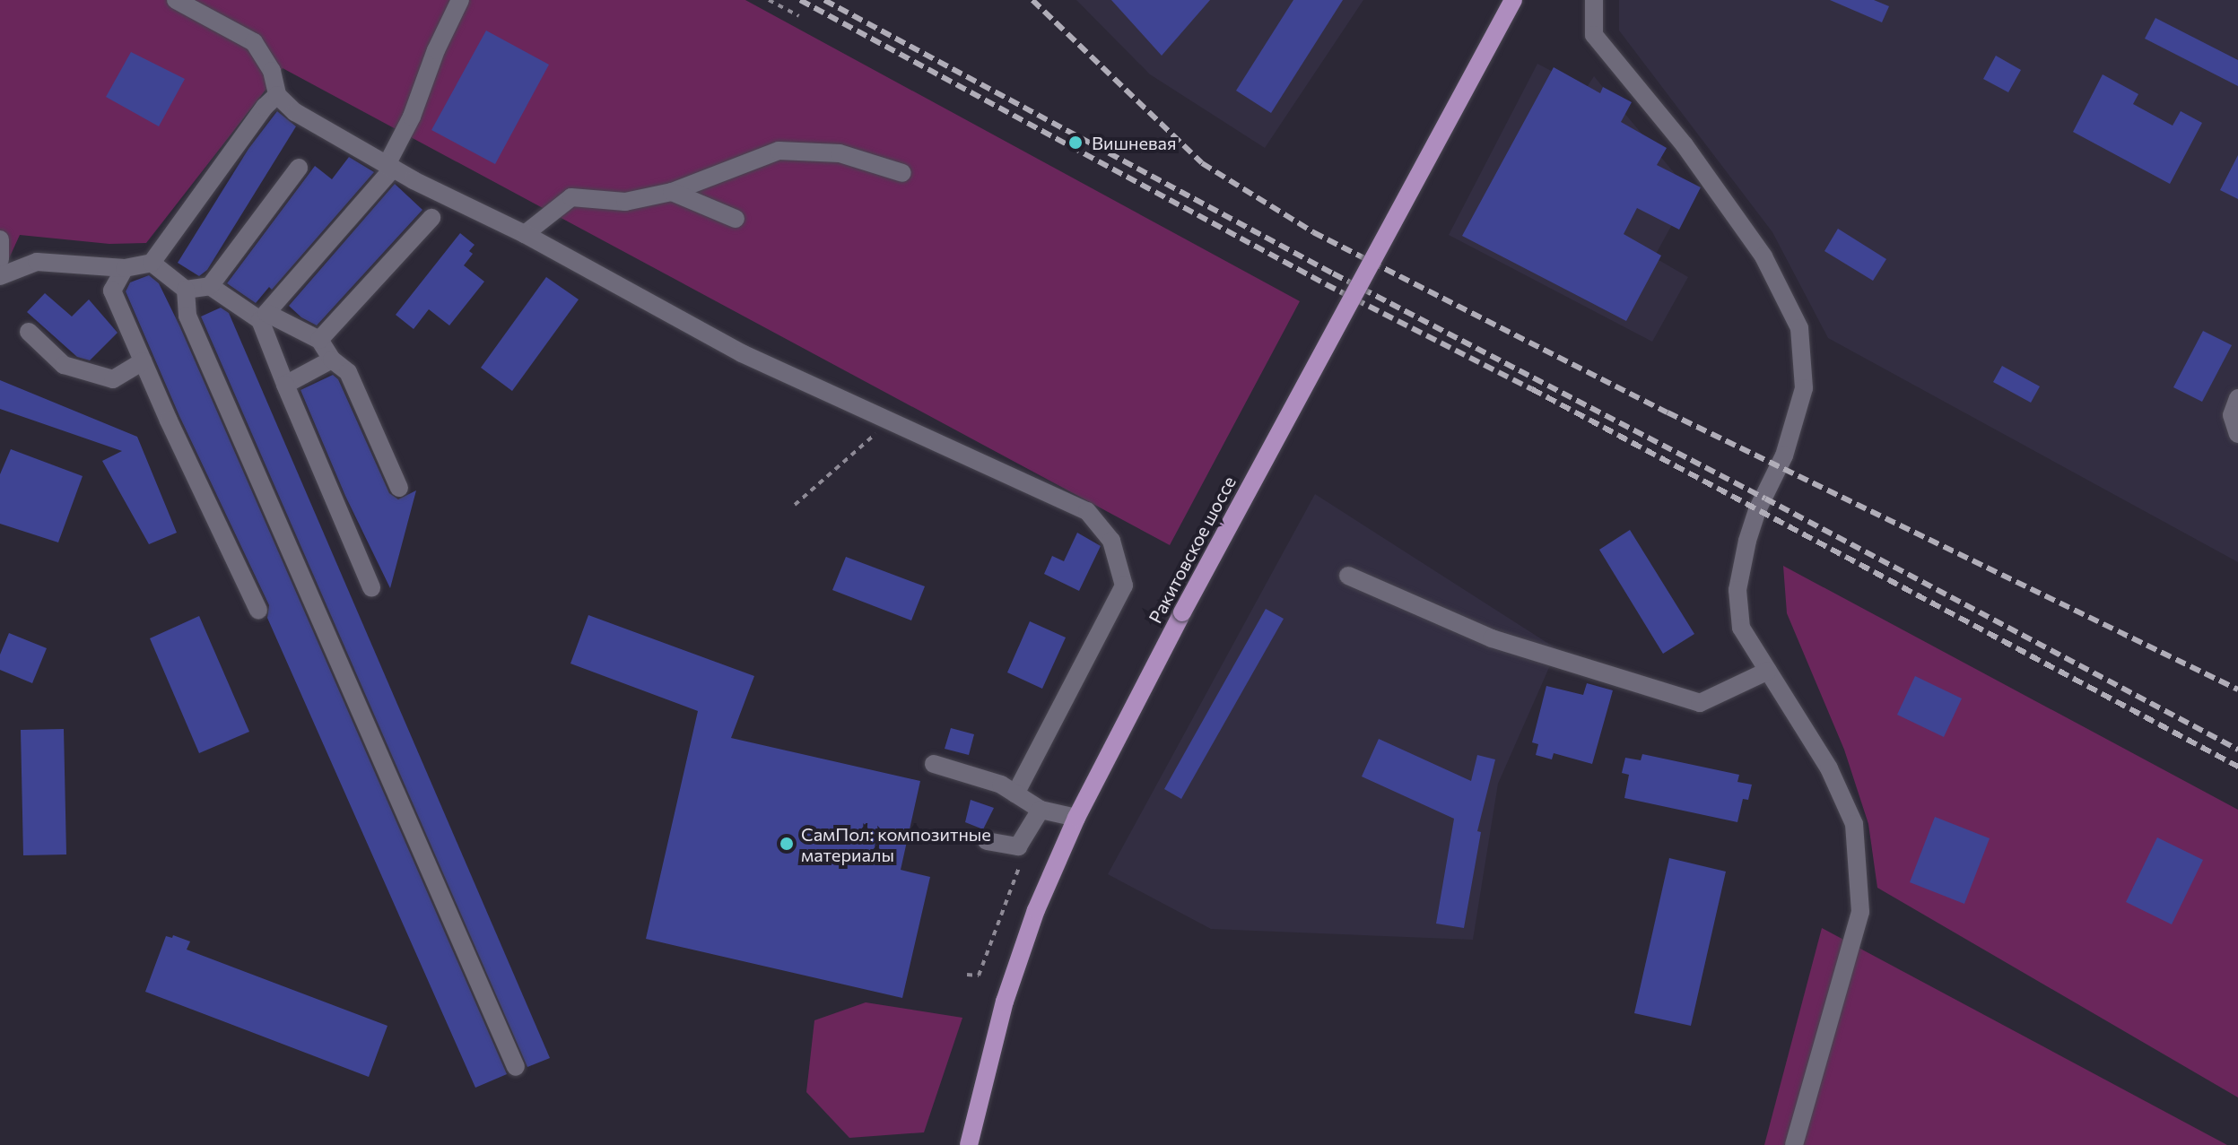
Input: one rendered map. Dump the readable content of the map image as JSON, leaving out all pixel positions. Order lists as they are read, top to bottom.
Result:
{
  "streets": {
    "main road": ["Ракитовское шоссе"]
  },
  "places": ["Вишневая", "СамПол: композитные материалы"]
}
